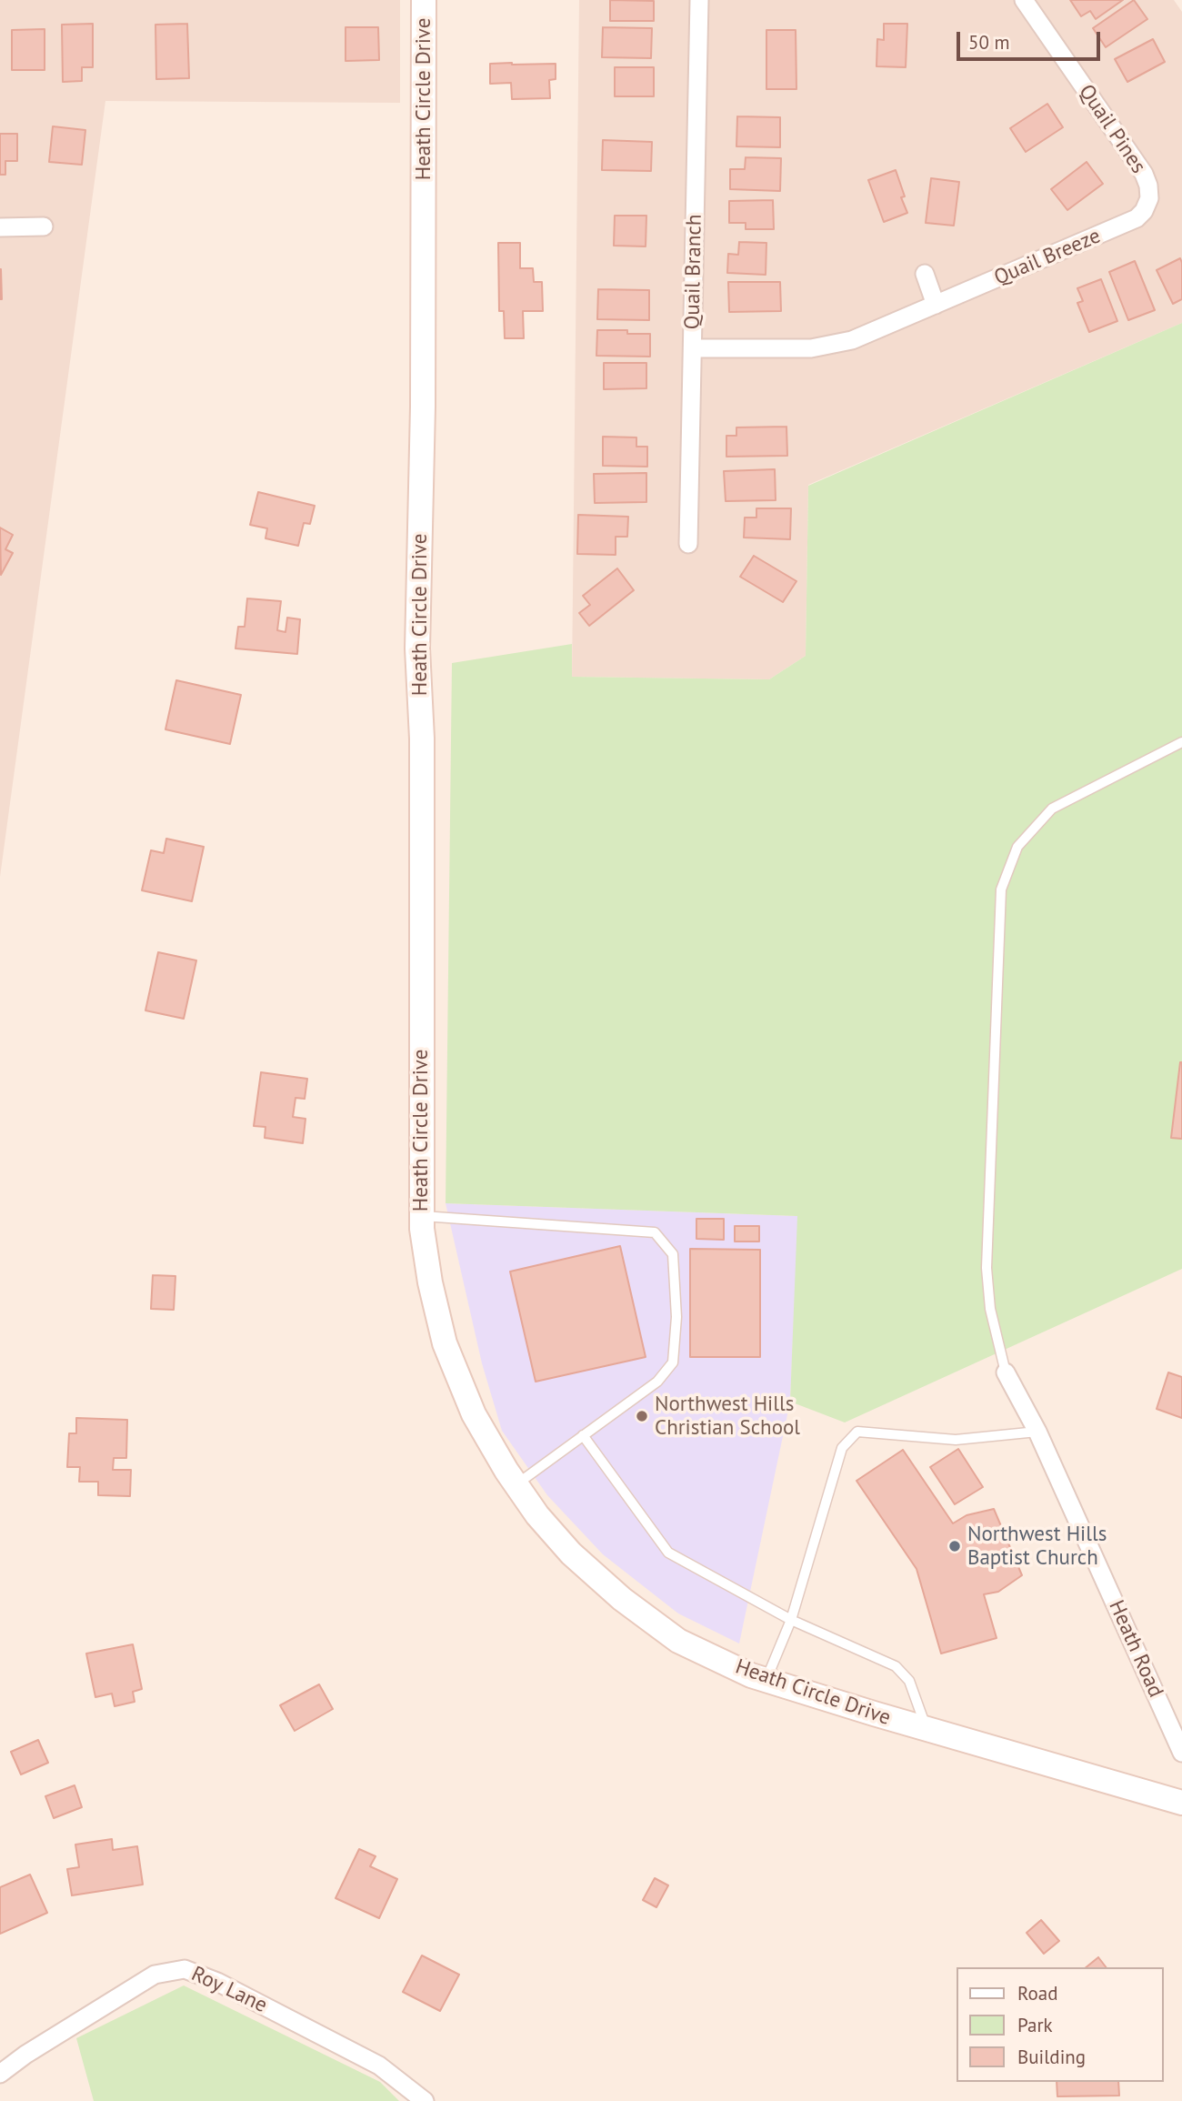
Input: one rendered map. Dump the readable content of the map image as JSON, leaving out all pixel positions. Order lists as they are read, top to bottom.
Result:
{
  "streets": {
    "street": [
      "Heath Circle Drive",
      "Quail Pines",
      "Quail Breeze",
      "Quail Branch",
      "Heath Road",
      "Roy Lane"
    ]
  },
  "crossings": [
    ["Quail Pines", "Quail Breeze"],
    ["Quail Breeze", "Quail Branch"]
  ],
  "places": ["Northwest Hills Christian School", "Northwest Hills Baptist Church"],
  "legend": ["Road", "Park", "Building"],
  "scale_bar": "50 m"
}
